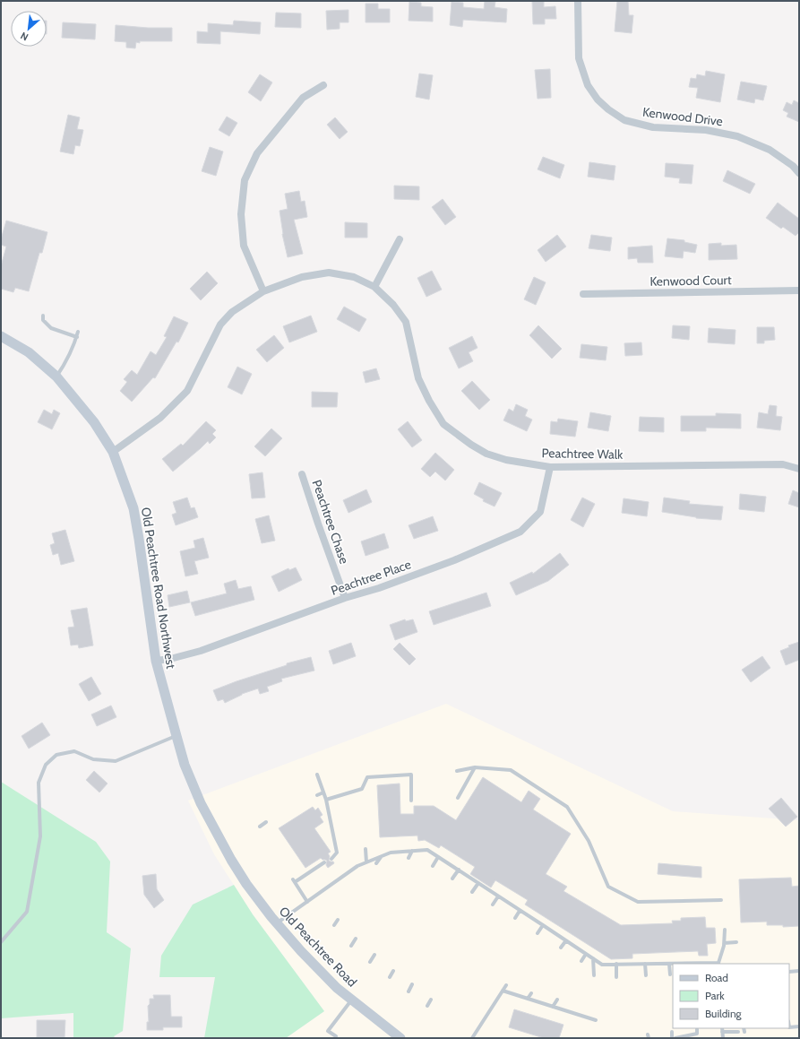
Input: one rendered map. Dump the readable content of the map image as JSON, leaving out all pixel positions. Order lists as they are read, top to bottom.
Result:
{
  "streets": {
    "main road": ["Old Peachtree Road Northwest", "Old Peachtree Road"],
    "street": [
      "Kenwood Drive",
      "Kenwood Court",
      "Peachtree Walk",
      "Peachtree Chase",
      "Peachtree Place"
    ]
  },
  "crossings": [
    ["Peachtree Walk", "Peachtree Place"],
    ["Peachtree Walk", "Old Peachtree Road Northwest"],
    ["Peachtree Chase", "Peachtree Place"],
    ["Peachtree Place", "Old Peachtree Road Northwest"],
    ["Old Peachtree Road Northwest", "Old Peachtree Road"]
  ],
  "legend": ["Road", "Park", "Building"],
  "north": "bottom left"
}
